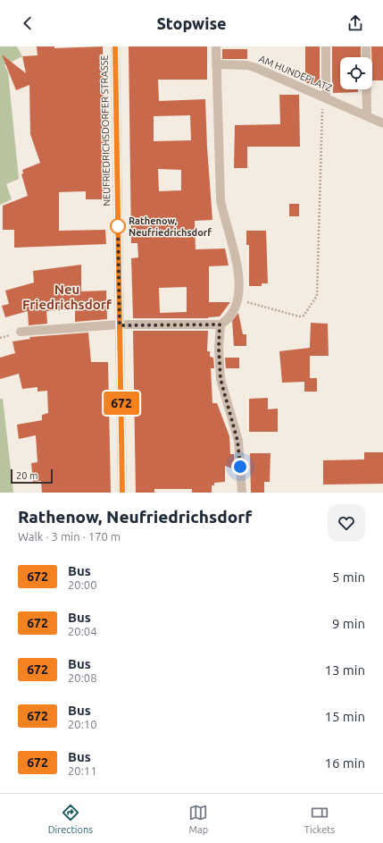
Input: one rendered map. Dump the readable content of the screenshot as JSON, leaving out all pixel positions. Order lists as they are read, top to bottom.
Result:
{
  "streets": {
    "street": ["AM HUNDEPLATZ", "NEUFRIEDRICHSDORFER STRASSE"]
  },
  "districts": ["Neu Friedrichsdorf"],
  "places": ["Rathenow, Neufriedrichsdorf"],
  "lines": ["bus line 672"],
  "scale_bar": "20 m",
  "page": {
    "header": "Stopwise",
    "on_map": "672",
    "scale": "20 m",
    "heading": ["Rathenow, Neufriedrichsdorf", "Walk · 3 min · 170 m"],
    "list": [
      {
        "mark": "672",
        "name": "Bus",
        "note": "20:00",
        "value": "5 min"
      },
      {
        "mark": "672",
        "name": "Bus",
        "note": "20:04",
        "value": "9 min"
      },
      {
        "mark": "672",
        "name": "Bus",
        "note": "20:08",
        "value": "13 min"
      },
      {
        "mark": "672",
        "name": "Bus",
        "note": "20:10",
        "value": "15 min"
      },
      {
        "mark": "672",
        "name": "Bus",
        "note": "20:11",
        "value": "16 min"
      }
    ],
    "tabs": ["Directions", "Map", "Tickets"]
  }
}
